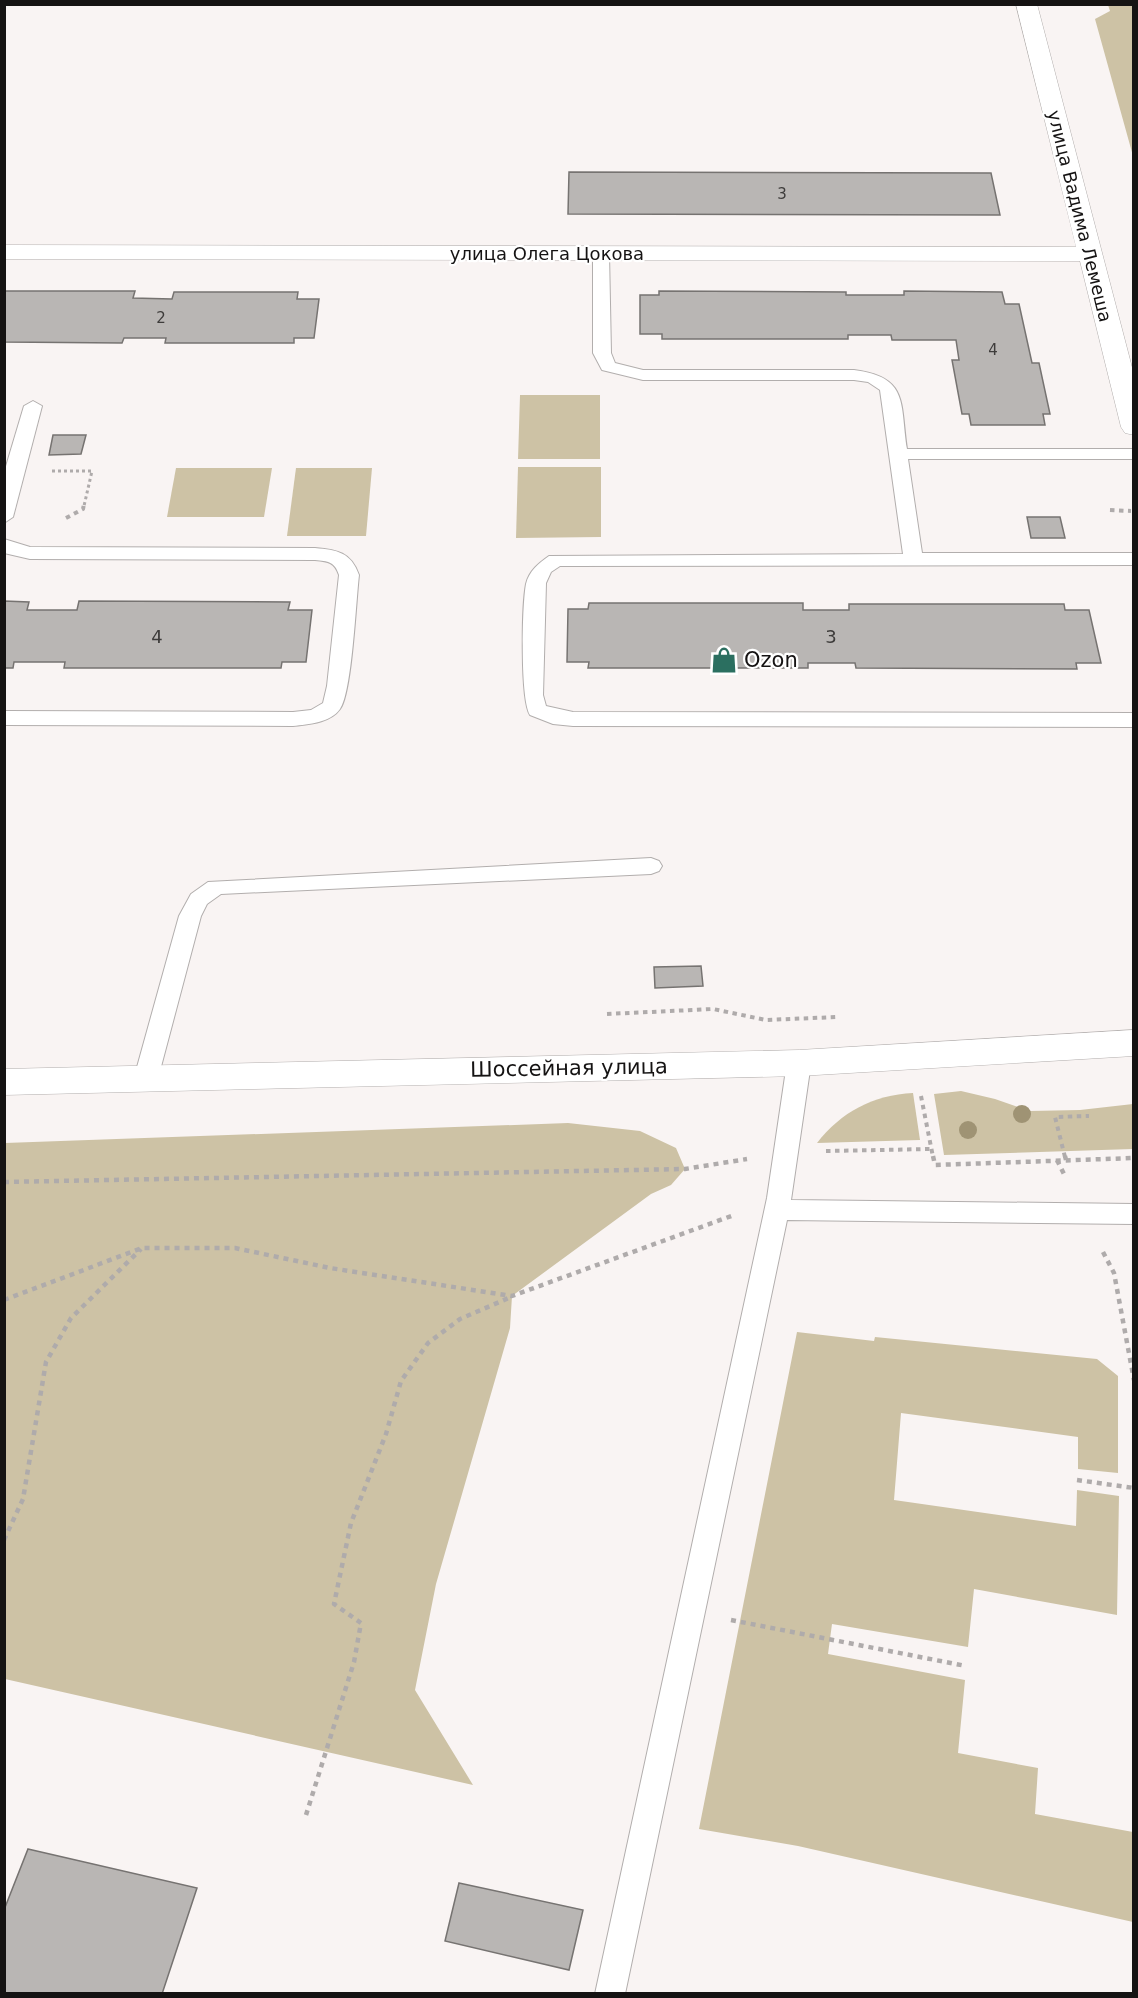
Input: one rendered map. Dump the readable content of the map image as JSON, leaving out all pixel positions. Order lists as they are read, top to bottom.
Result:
{
  "streets": {
    "street": ["улица Вадима Лемеша", "улица Олега Цокова", "Шоссейная улица"]
  },
  "crossings": [
    ["улица Вадима Лемеша", "улица Олега Цокова"]
  ],
  "places": {
    "shop": ["Ozon"]
  },
  "house_numbers": [
    "3",
    "2",
    "4",
    "4",
    "3"
  ]
}
